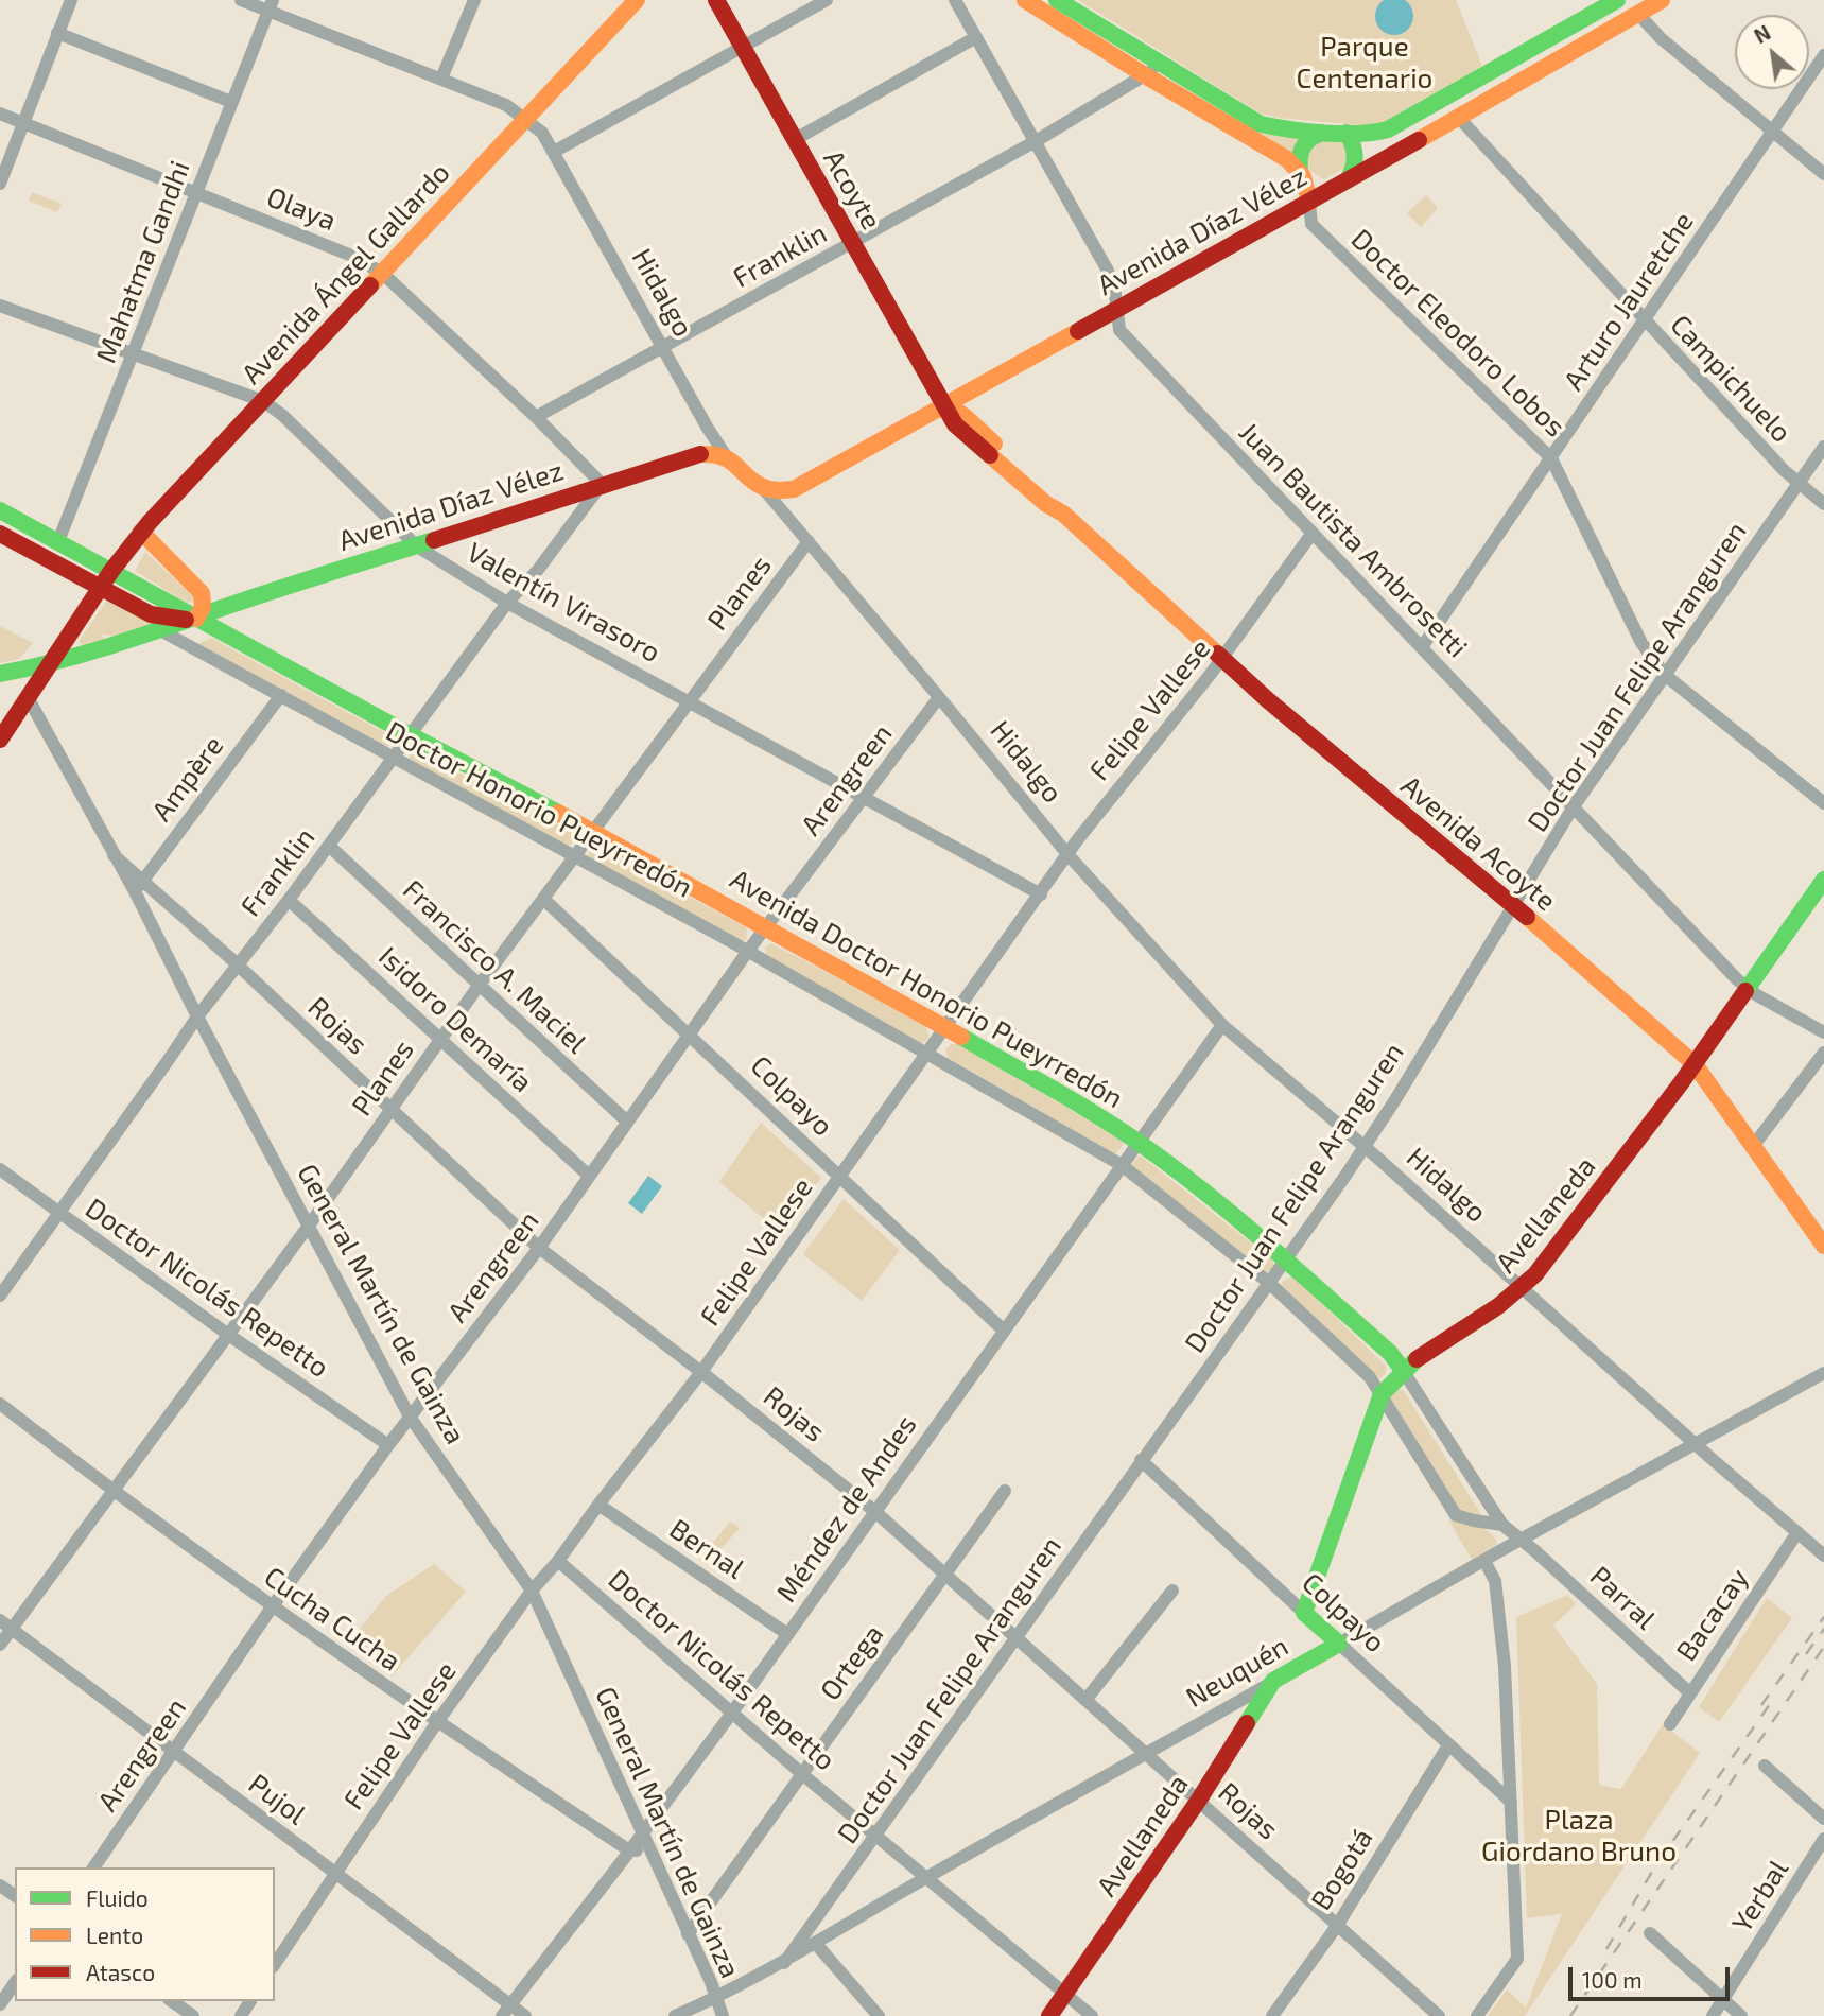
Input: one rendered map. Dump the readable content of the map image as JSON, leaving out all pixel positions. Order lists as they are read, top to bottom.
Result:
{
  "streets": {
    "main road": [
      "Acoyte",
      "Avenida Díaz Vélez",
      "Avenida Ángel Gallardo",
      "Hidalgo",
      "Avenida Acoyte",
      "Avenida Doctor Honorio Pueyrredón",
      "Colpayo",
      "Avellaneda",
      "Neuquén"
    ],
    "street": [
      "Olaya",
      "Franklin",
      "Mahatma Gandhi",
      "Arturo Jauretche",
      "Doctor Eleodoro Lobos",
      "Campichuelo",
      "Juan Bautista Ambrosetti",
      "Planes",
      "Valentín Virasoro",
      "Doctor Juan Felipe Aranguren",
      "Felipe Vallese",
      "Ampère",
      "Arengreen",
      "Doctor Honorio Pueyrredón",
      "Francisco A. Maciel",
      "Isidoro Demaría",
      "Rojas",
      "Doctor Nicolás Repetto",
      "General Martín de Gainza",
      "Méndez de Andes",
      "Bernal",
      "Parral",
      "Bacacay",
      "Cucha Cucha",
      "Ortega",
      "Pujol",
      "Bogotá",
      "Yerbal"
    ]
  },
  "crossings": [
    ["Acoyte", "Avenida Díaz Vélez"],
    ["Acoyte", "Franklin"],
    ["Acoyte", "Avenida Acoyte"],
    ["Olaya", "Avenida Díaz Vélez"],
    ["Olaya", "Franklin"],
    ["Olaya", "Mahatma Gandhi"],
    ["Olaya", "Avenida Ángel Gallardo"],
    ["Avenida Díaz Vélez", "Franklin"],
    ["Avenida Díaz Vélez", "Avenida Ángel Gallardo"],
    ["Avenida Díaz Vélez", "Hidalgo"],
    ["Avenida Díaz Vélez", "Doctor Eleodoro Lobos"],
    ["Avenida Díaz Vélez", "Campichuelo"],
    ["Avenida Díaz Vélez", "Juan Bautista Ambrosetti"],
    ["Avenida Díaz Vélez", "Valentín Virasoro"],
    ["Avenida Díaz Vélez", "Doctor Honorio Pueyrredón"],
    ["Avenida Díaz Vélez", "Avenida Acoyte"],
    ["Avenida Díaz Vélez", "Avenida Doctor Honorio Pueyrredón"],
    ["Franklin", "Hidalgo"],
    ["Franklin", "Juan Bautista Ambrosetti"],
    ["Franklin", "Valentín Virasoro"],
    ["Franklin", "Doctor Honorio Pueyrredón"],
    ["Franklin", "Francisco A. Maciel"],
    ["Franklin", "Avenida Doctor Honorio Pueyrredón"],
    ["Franklin", "Isidoro Demaría"],
    ["Franklin", "Rojas"],
    ["Franklin", "Doctor Nicolás Repetto"],
    ["Franklin", "General Martín de Gainza"],
    ["Mahatma Gandhi", "Hidalgo"],
    ["Mahatma Gandhi", "Valentín Virasoro"],
    ["Mahatma Gandhi", "Avenida Doctor Honorio Pueyrredón"],
    ["Avenida Ángel Gallardo", "Hidalgo"],
    ["Avenida Ángel Gallardo", "Valentín Virasoro"],
    ["Avenida Ángel Gallardo", "Avenida Doctor Honorio Pueyrredón"],
    ["Avenida Ángel Gallardo", "General Martín de Gainza"],
    ["Hidalgo", "Planes"],
    ["Hidalgo", "Doctor Juan Felipe Aranguren"],
    ["Hidalgo", "Felipe Vallese"],
    ["Hidalgo", "Arengreen"],
    ["Hidalgo", "Avellaneda"],
    ["Hidalgo", "Méndez de Andes"],
    ["Hidalgo", "Bacacay"],
    ["Hidalgo", "Neuquén"],
    ["Arturo Jauretche", "Doctor Eleodoro Lobos"],
    ["Arturo Jauretche", "Campichuelo"],
    ["Arturo Jauretche", "Juan Bautista Ambrosetti"],
    ["Doctor Eleodoro Lobos", "Doctor Juan Felipe Aranguren"],
    ["Campichuelo", "Doctor Juan Felipe Aranguren"],
    ["Juan Bautista Ambrosetti", "Doctor Juan Felipe Aranguren"],
    ["Juan Bautista Ambrosetti", "Felipe Vallese"],
    ["Juan Bautista Ambrosetti", "Avellaneda"],
    ["Planes", "Valentín Virasoro"],
    ["Planes", "Doctor Honorio Pueyrredón"],
    ["Planes", "Francisco A. Maciel"],
    ["Planes", "Avenida Doctor Honorio Pueyrredón"],
    ["Planes", "Isidoro Demaría"],
    ["Planes", "Rojas"],
    ["Planes", "Colpayo"],
    ["Planes", "Doctor Nicolás Repetto"],
    ["Planes", "General Martín de Gainza"],
    ["Planes", "Cucha Cucha"],
    ["Planes", "Pujol"],
    ["Valentín Virasoro", "Felipe Vallese"],
    ["Valentín Virasoro", "Arengreen"],
    ["Doctor Juan Felipe Aranguren", "Doctor Honorio Pueyrredón"],
    ["Doctor Juan Felipe Aranguren", "Avenida Acoyte"],
    ["Doctor Juan Felipe Aranguren", "Avenida Doctor Honorio Pueyrredón"],
    ["Doctor Juan Felipe Aranguren", "Rojas"],
    ["Doctor Juan Felipe Aranguren", "Colpayo"],
    ["Doctor Juan Felipe Aranguren", "Doctor Nicolás Repetto"],
    ["Doctor Juan Felipe Aranguren", "Neuquén"],
    ["Felipe Vallese", "Doctor Honorio Pueyrredón"],
    ["Felipe Vallese", "Avenida Acoyte"],
    ["Felipe Vallese", "Avenida Doctor Honorio Pueyrredón"],
    ["Felipe Vallese", "Rojas"],
    ["Felipe Vallese", "Colpayo"],
    ["Felipe Vallese", "Doctor Nicolás Repetto"],
    ["Felipe Vallese", "General Martín de Gainza"],
    ["Felipe Vallese", "Bernal"],
    ["Felipe Vallese", "Cucha Cucha"],
    ["Felipe Vallese", "Pujol"],
    ["Ampère", "Doctor Honorio Pueyrredón"],
    ["Ampère", "Rojas"],
    ["Ampère", "General Martín de Gainza"],
    ["Arengreen", "Doctor Honorio Pueyrredón"],
    ["Arengreen", "Francisco A. Maciel"],
    ["Arengreen", "Avenida Doctor Honorio Pueyrredón"],
    ["Arengreen", "Isidoro Demaría"],
    ["Arengreen", "Rojas"],
    ["Arengreen", "Colpayo"],
    ["Arengreen", "Doctor Nicolás Repetto"],
    ["Arengreen", "General Martín de Gainza"],
    ["Arengreen", "Cucha Cucha"],
    ["Arengreen", "Pujol"],
    ["Doctor Honorio Pueyrredón", "Avenida Doctor Honorio Pueyrredón"],
    ["Doctor Honorio Pueyrredón", "Avellaneda"],
    ["Doctor Honorio Pueyrredón", "Méndez de Andes"],
    ["Avenida Acoyte", "Avellaneda"],
    ["Avenida Doctor Honorio Pueyrredón", "Avellaneda"],
    ["Avenida Doctor Honorio Pueyrredón", "Méndez de Andes"],
    ["Avenida Doctor Honorio Pueyrredón", "Parral"],
    ["Avenida Doctor Honorio Pueyrredón", "Neuquén"],
    ["Rojas", "Avellaneda"],
    ["Rojas", "General Martín de Gainza"],
    ["Rojas", "Méndez de Andes"],
    ["Rojas", "Ortega"],
    ["Rojas", "Neuquén"],
    ["Rojas", "Bogotá"],
    ["Colpayo", "Avellaneda"],
    ["Colpayo", "Méndez de Andes"],
    ["Colpayo", "Neuquén"],
    ["Colpayo", "Bogotá"],
    ["Avellaneda", "Doctor Nicolás Repetto"],
    ["Avellaneda", "Neuquén"],
    ["Doctor Nicolás Repetto", "Méndez de Andes"],
    ["Doctor Nicolás Repetto", "Ortega"],
    ["Doctor Nicolás Repetto", "Neuquén"],
    ["General Martín de Gainza", "Méndez de Andes"],
    ["General Martín de Gainza", "Ortega"],
    ["General Martín de Gainza", "Neuquén"],
    ["Méndez de Andes", "Bernal"],
    ["Méndez de Andes", "Cucha Cucha"],
    ["Méndez de Andes", "Pujol"],
    ["Parral", "Bacacay"],
    ["Parral", "Neuquén"]
  ],
  "parks": ["Parque Centenario", "Plaza Giordano Bruno"],
  "legend": ["Fluido", "Lento", "Atasco"],
  "scale_bar": "100 m",
  "north": "top left"
}
